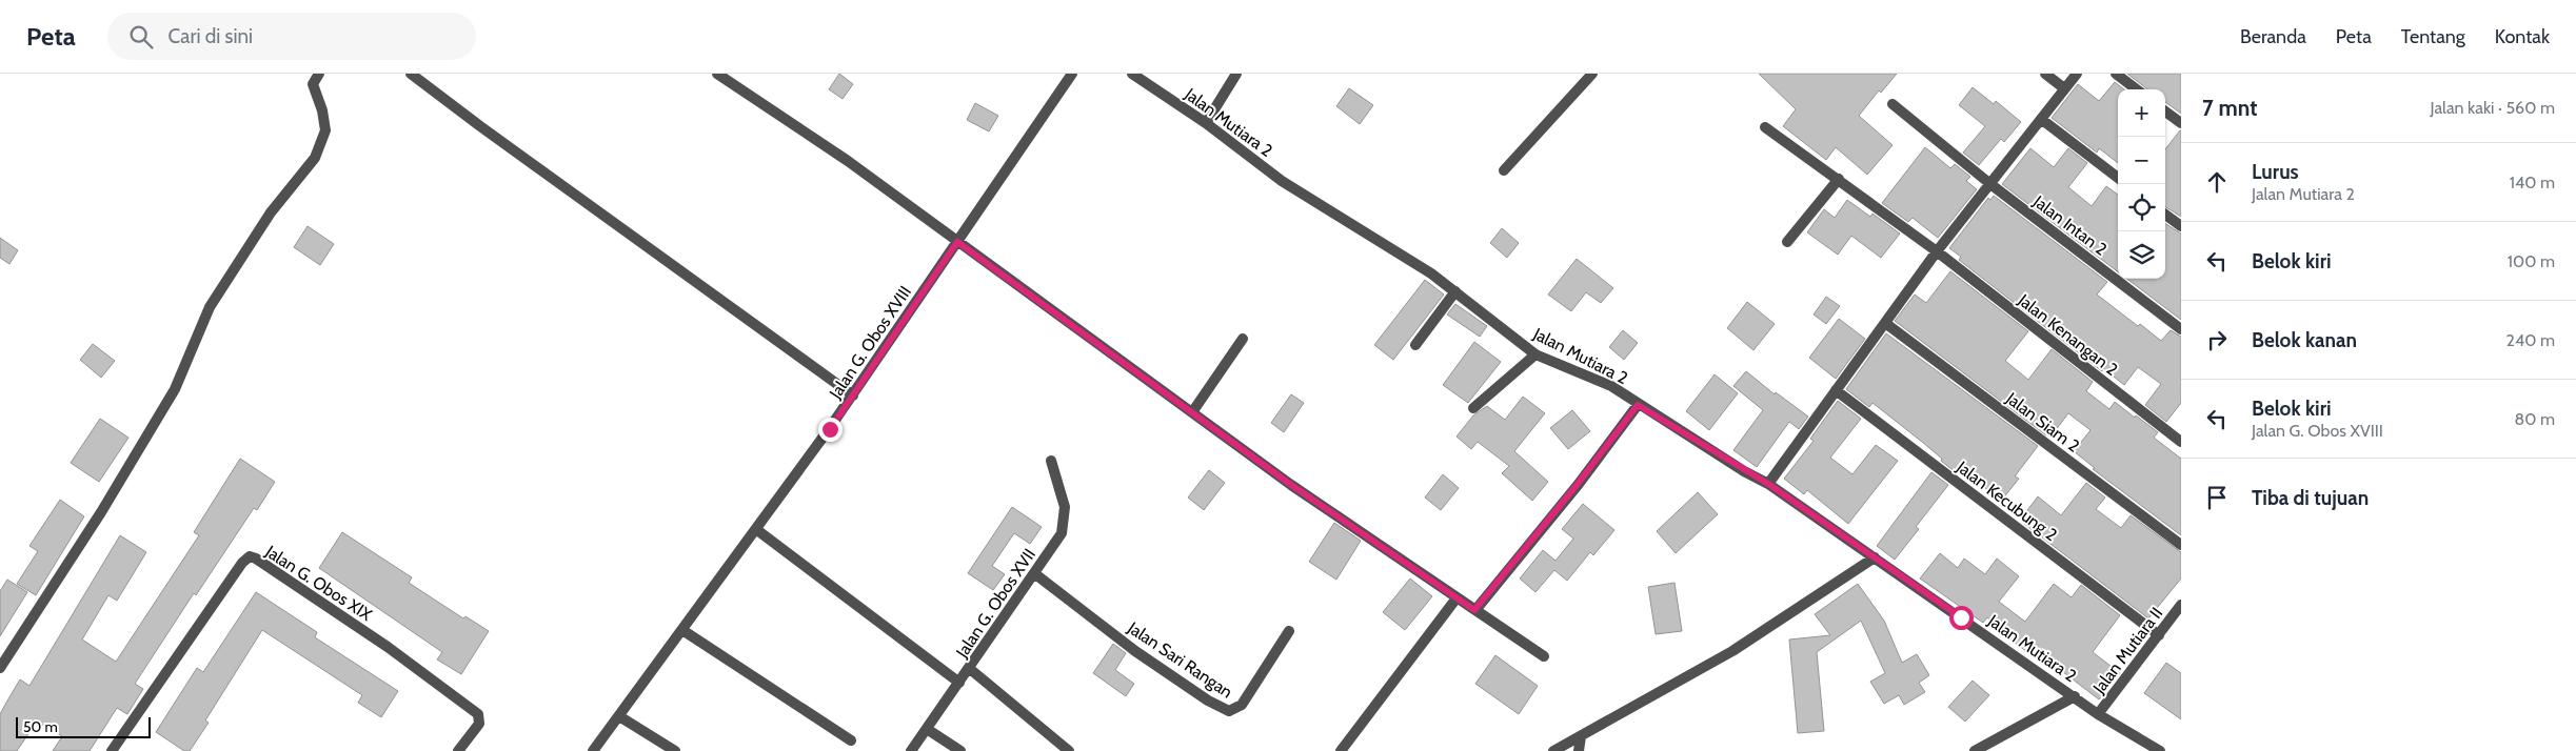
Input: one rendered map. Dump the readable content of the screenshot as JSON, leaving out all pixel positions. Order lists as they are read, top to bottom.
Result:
{
  "streets": {
    "street": [
      "Jalan Mutiara 2",
      "Jalan Intan 2",
      "Jalan Kenangan 2",
      "Jalan G. Obos XVIII",
      "Jalan Siam 2",
      "Jalan Kecubung 2",
      "Jalan G. Obos XIX",
      "Jalan G. Obos XVII",
      "Jalan Mutiara II",
      "Jalan Sari Rangan"
    ]
  },
  "crossings": [
    ["Jalan Mutiara 2", "Jalan Mutiara II"],
    ["Jalan Kecubung 2", "Jalan Mutiara II"],
    ["Jalan G. Obos XVII", "Jalan Sari Rangan"]
  ],
  "scale_bar": "50 m",
  "page": {
    "header": "Peta",
    "search": "Cari di sini",
    "nav": [
      "Beranda",
      "Peta",
      "Tentang",
      "Kontak"
    ],
    "heading": ["7 mnt", "Jalan kaki · 560 m"],
    "map_buttons": ["+", "−"],
    "list": [
      ["Lurus", "Jalan Mutiara 2", "140 m"],
      ["Belok kiri", "100 m"],
      ["Belok kanan", "240 m"],
      ["Belok kiri", "Jalan G. Obos XVIII", "80 m"],
      "Tiba di tujuan"
    ],
    "scale": "50 m"
  }
}
